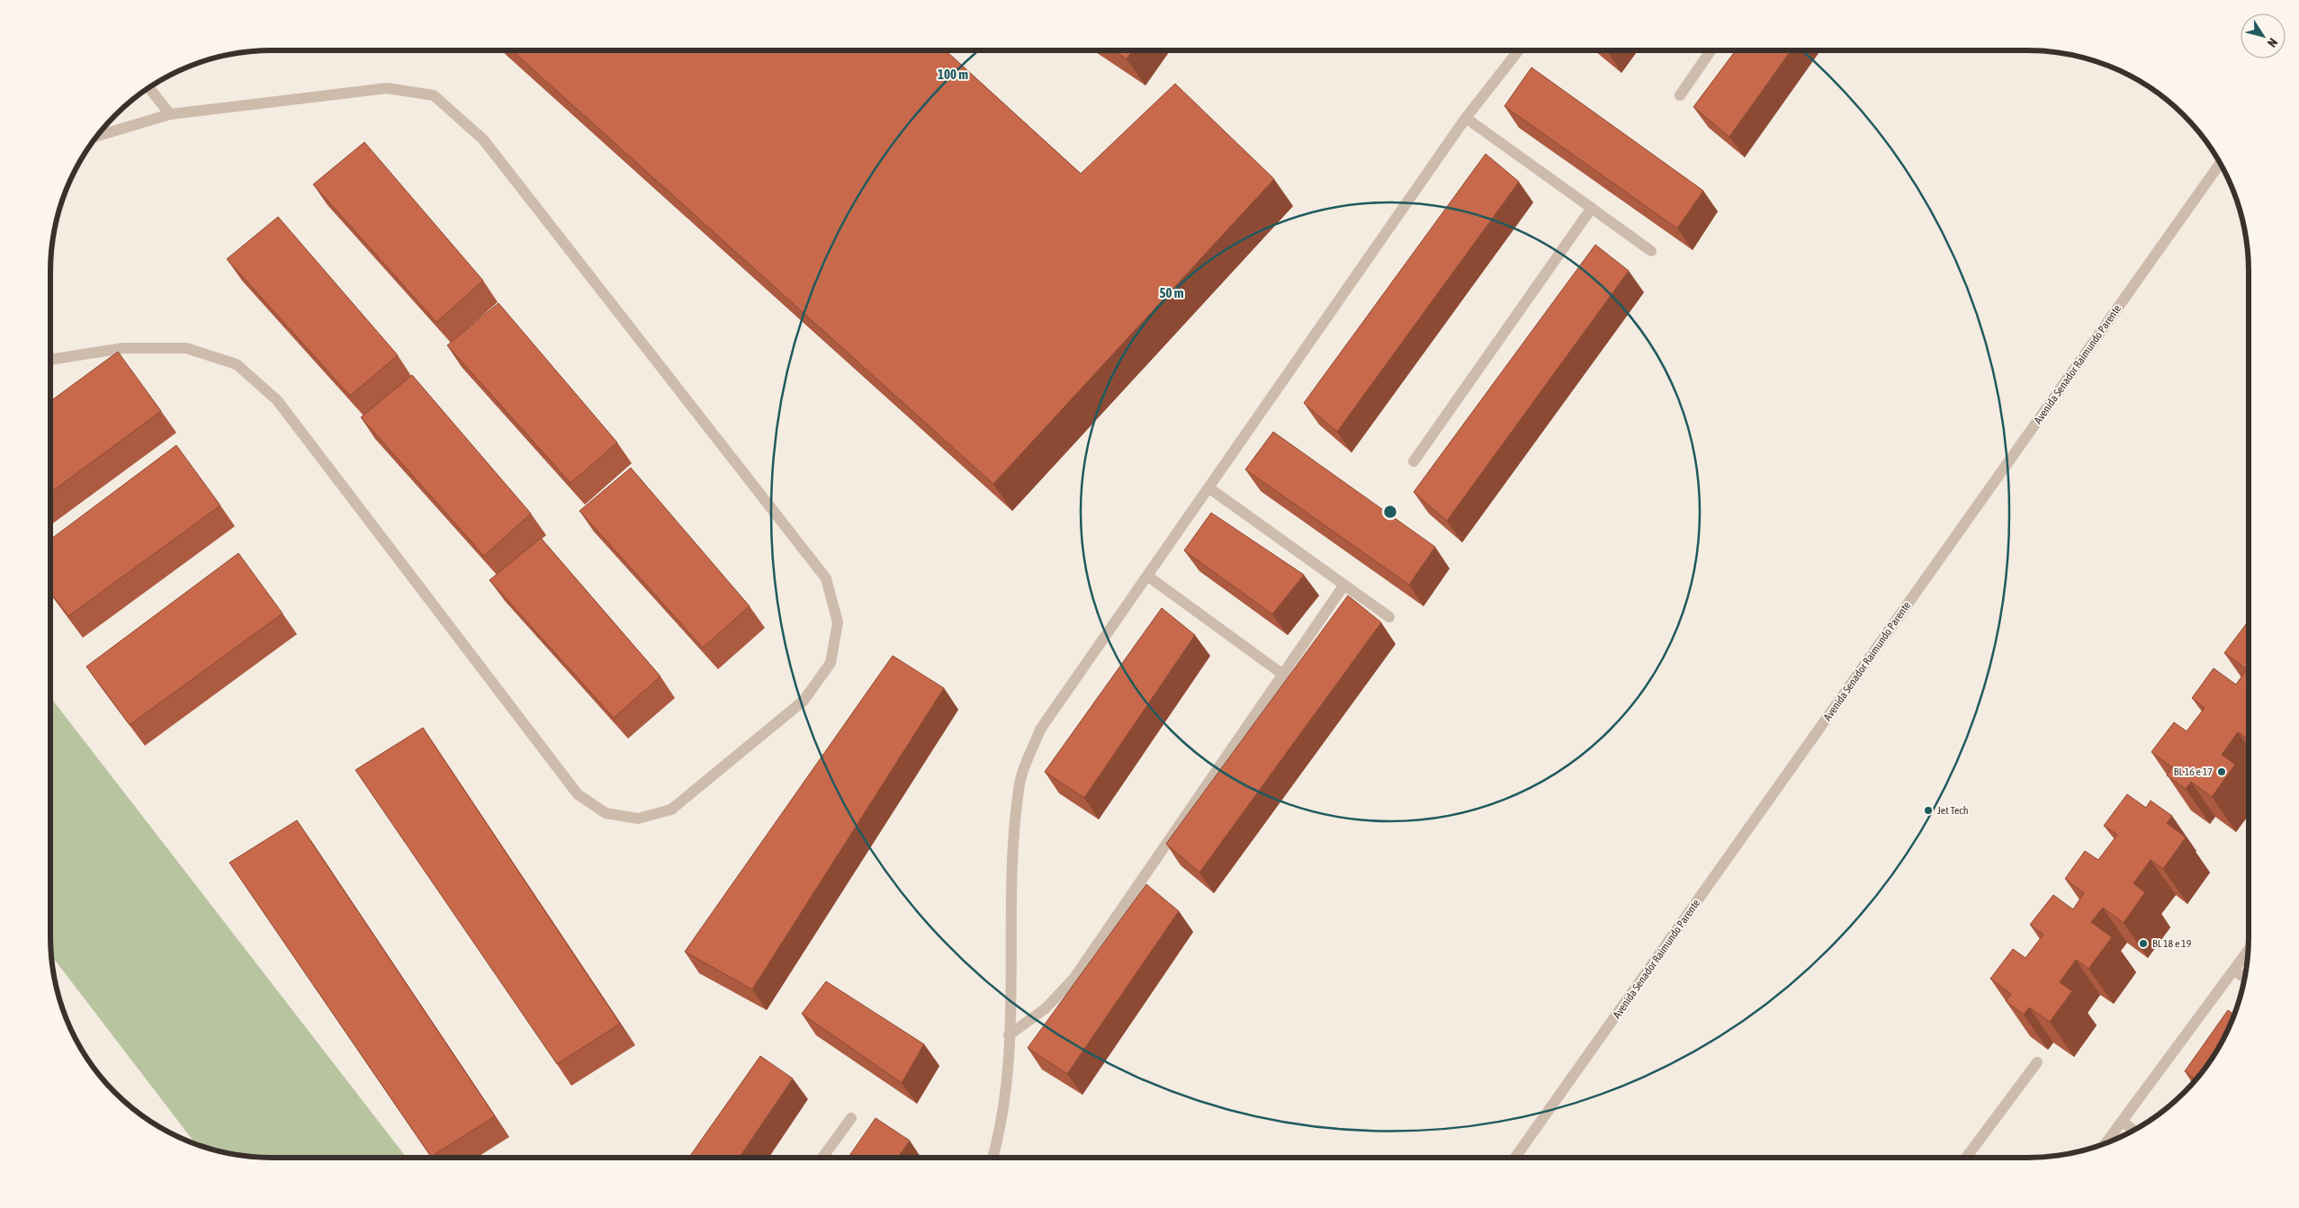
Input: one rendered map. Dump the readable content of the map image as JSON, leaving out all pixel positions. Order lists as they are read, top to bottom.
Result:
{
  "streets": {
    "street": ["Avenida Senador Raimundo Parente"]
  },
  "places": ["BL 16 e 17", "Jet Tech", "BL 18 e 19"],
  "north": "bottom right",
  "rings": ["100 m", "50 m"]
}
